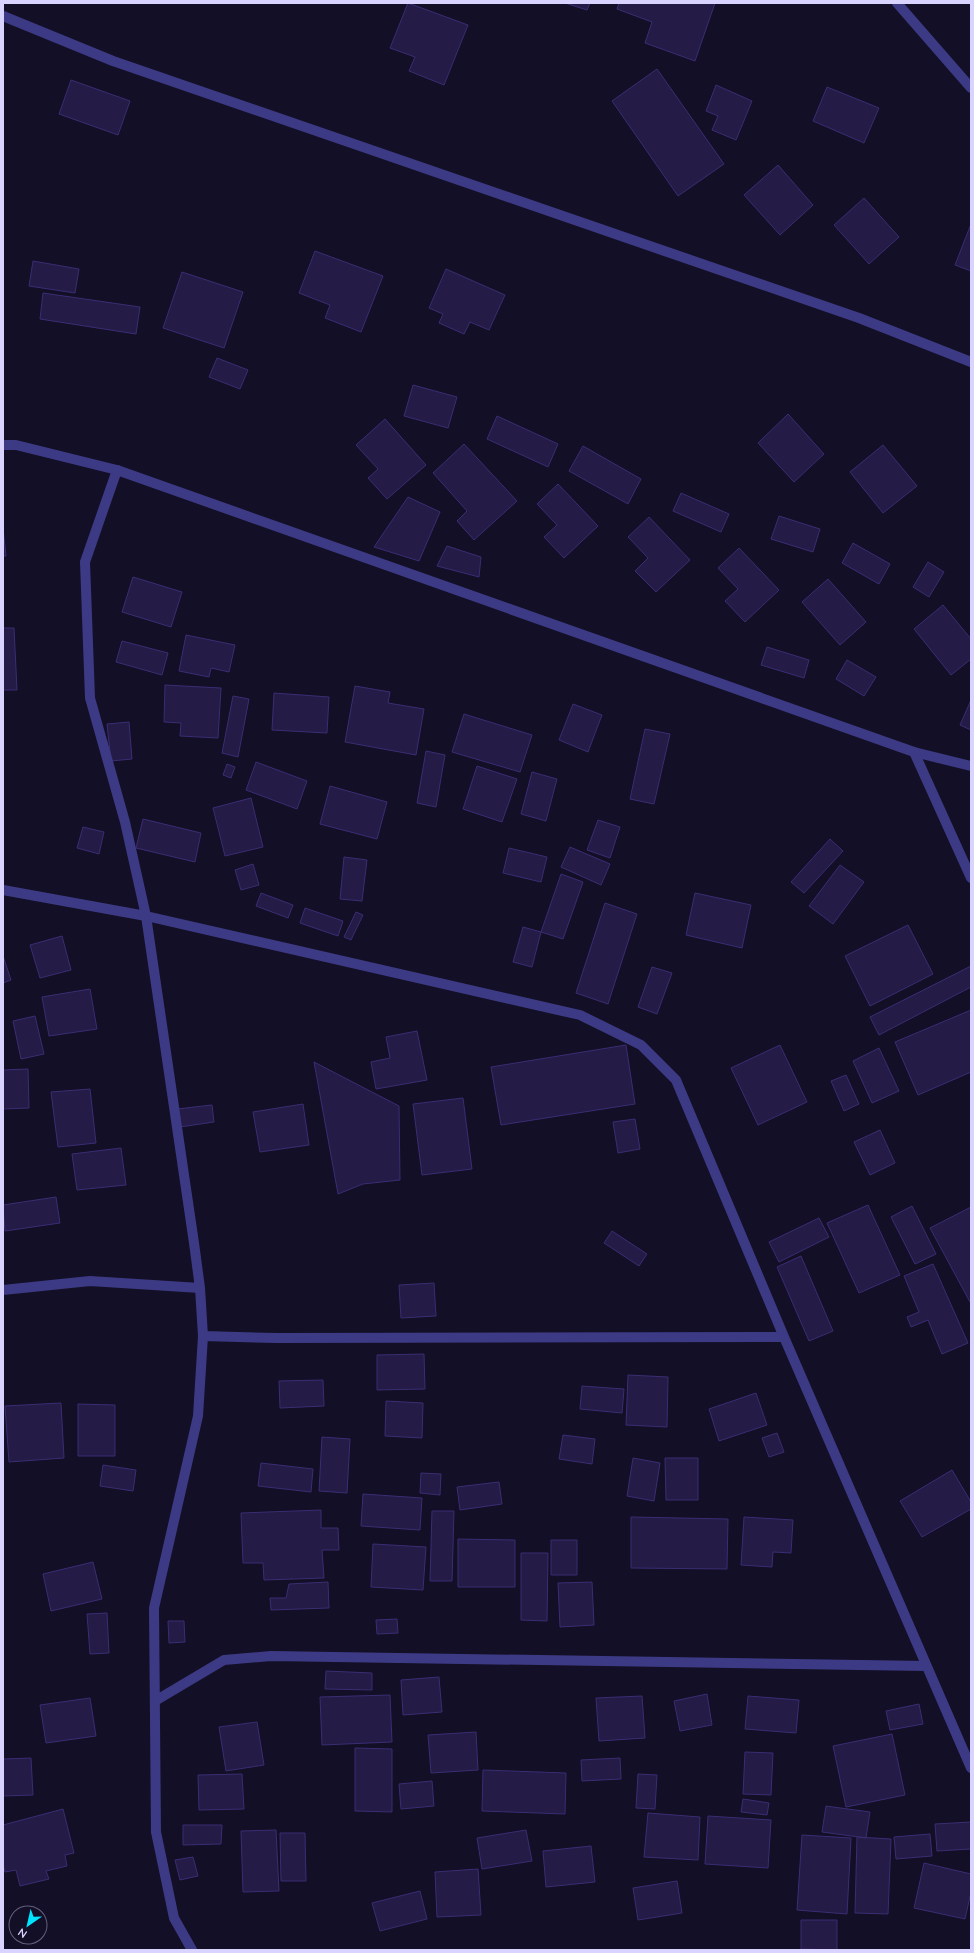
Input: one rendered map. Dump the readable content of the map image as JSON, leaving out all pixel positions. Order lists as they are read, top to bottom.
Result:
{
  "north": "bottom left"
}
